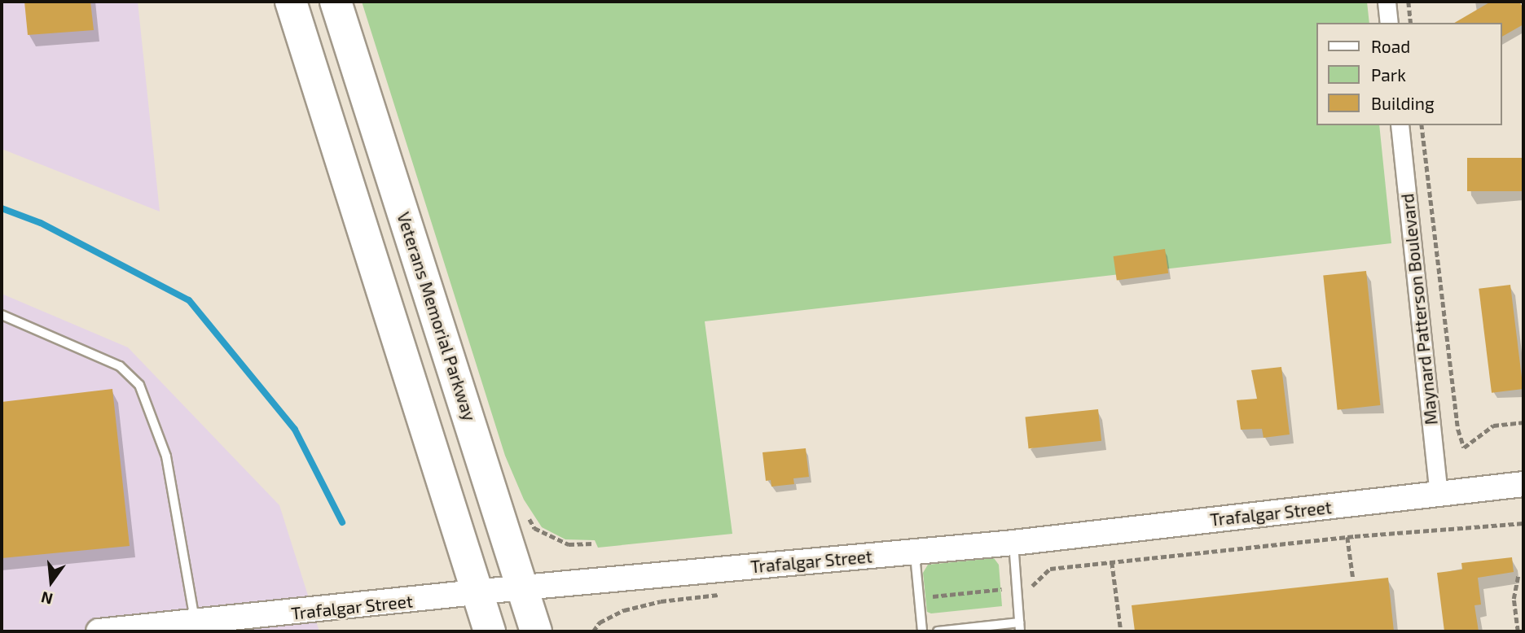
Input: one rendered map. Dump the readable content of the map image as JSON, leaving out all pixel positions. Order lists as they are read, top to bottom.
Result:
{
  "streets": {
    "highway": ["Veterans Memorial Parkway"],
    "main road": ["Trafalgar Street"],
    "street": ["Maynard Patterson Boulevard"]
  },
  "crossings": [
    ["Maynard Patterson Boulevard", "Trafalgar Street"],
    ["Veterans Memorial Parkway", "Trafalgar Street"]
  ],
  "legend": ["Road", "Park", "Building"],
  "north": "bottom"
}
